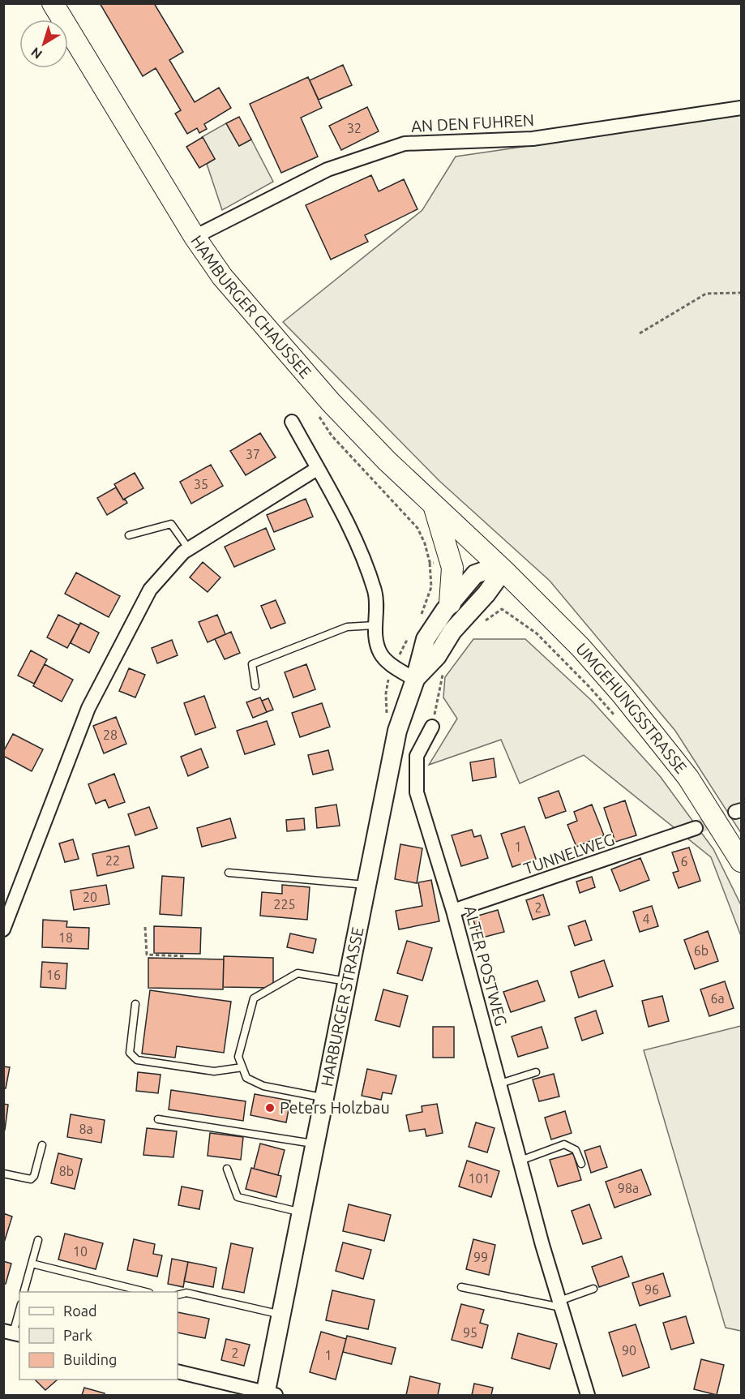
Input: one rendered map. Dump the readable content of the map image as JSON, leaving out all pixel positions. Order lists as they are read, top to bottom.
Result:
{
  "streets": {
    "main road": ["HAMBURGER CHAUSSEE", "UMGEHUNGSSTRASSE"],
    "street": [
      "AN DEN FUHREN",
      "TUNNELWEG",
      "ALTER POSTWEG",
      "HARBURGER STRASSE"
    ]
  },
  "crossings": [
    ["AN DEN FUHREN", "HAMBURGER CHAUSSEE"],
    ["HAMBURGER CHAUSSEE", "UMGEHUNGSSTRASSE"],
    ["HAMBURGER CHAUSSEE", "HARBURGER STRASSE"],
    ["UMGEHUNGSSTRASSE", "HARBURGER STRASSE"],
    ["TUNNELWEG", "ALTER POSTWEG"]
  ],
  "places": ["Peters Holzbau"],
  "house_numbers": [
    "32",
    "37",
    "35",
    "28",
    "1",
    "22",
    "6",
    "20",
    "225",
    "2",
    "4",
    "18",
    "6b",
    "16",
    "6a",
    "8a",
    "8b",
    "101",
    "98a",
    "10",
    "99",
    "96",
    "95",
    "90",
    "2",
    "1"
  ],
  "legend": ["Road", "Park", "Building"],
  "north": "bottom left"
}
